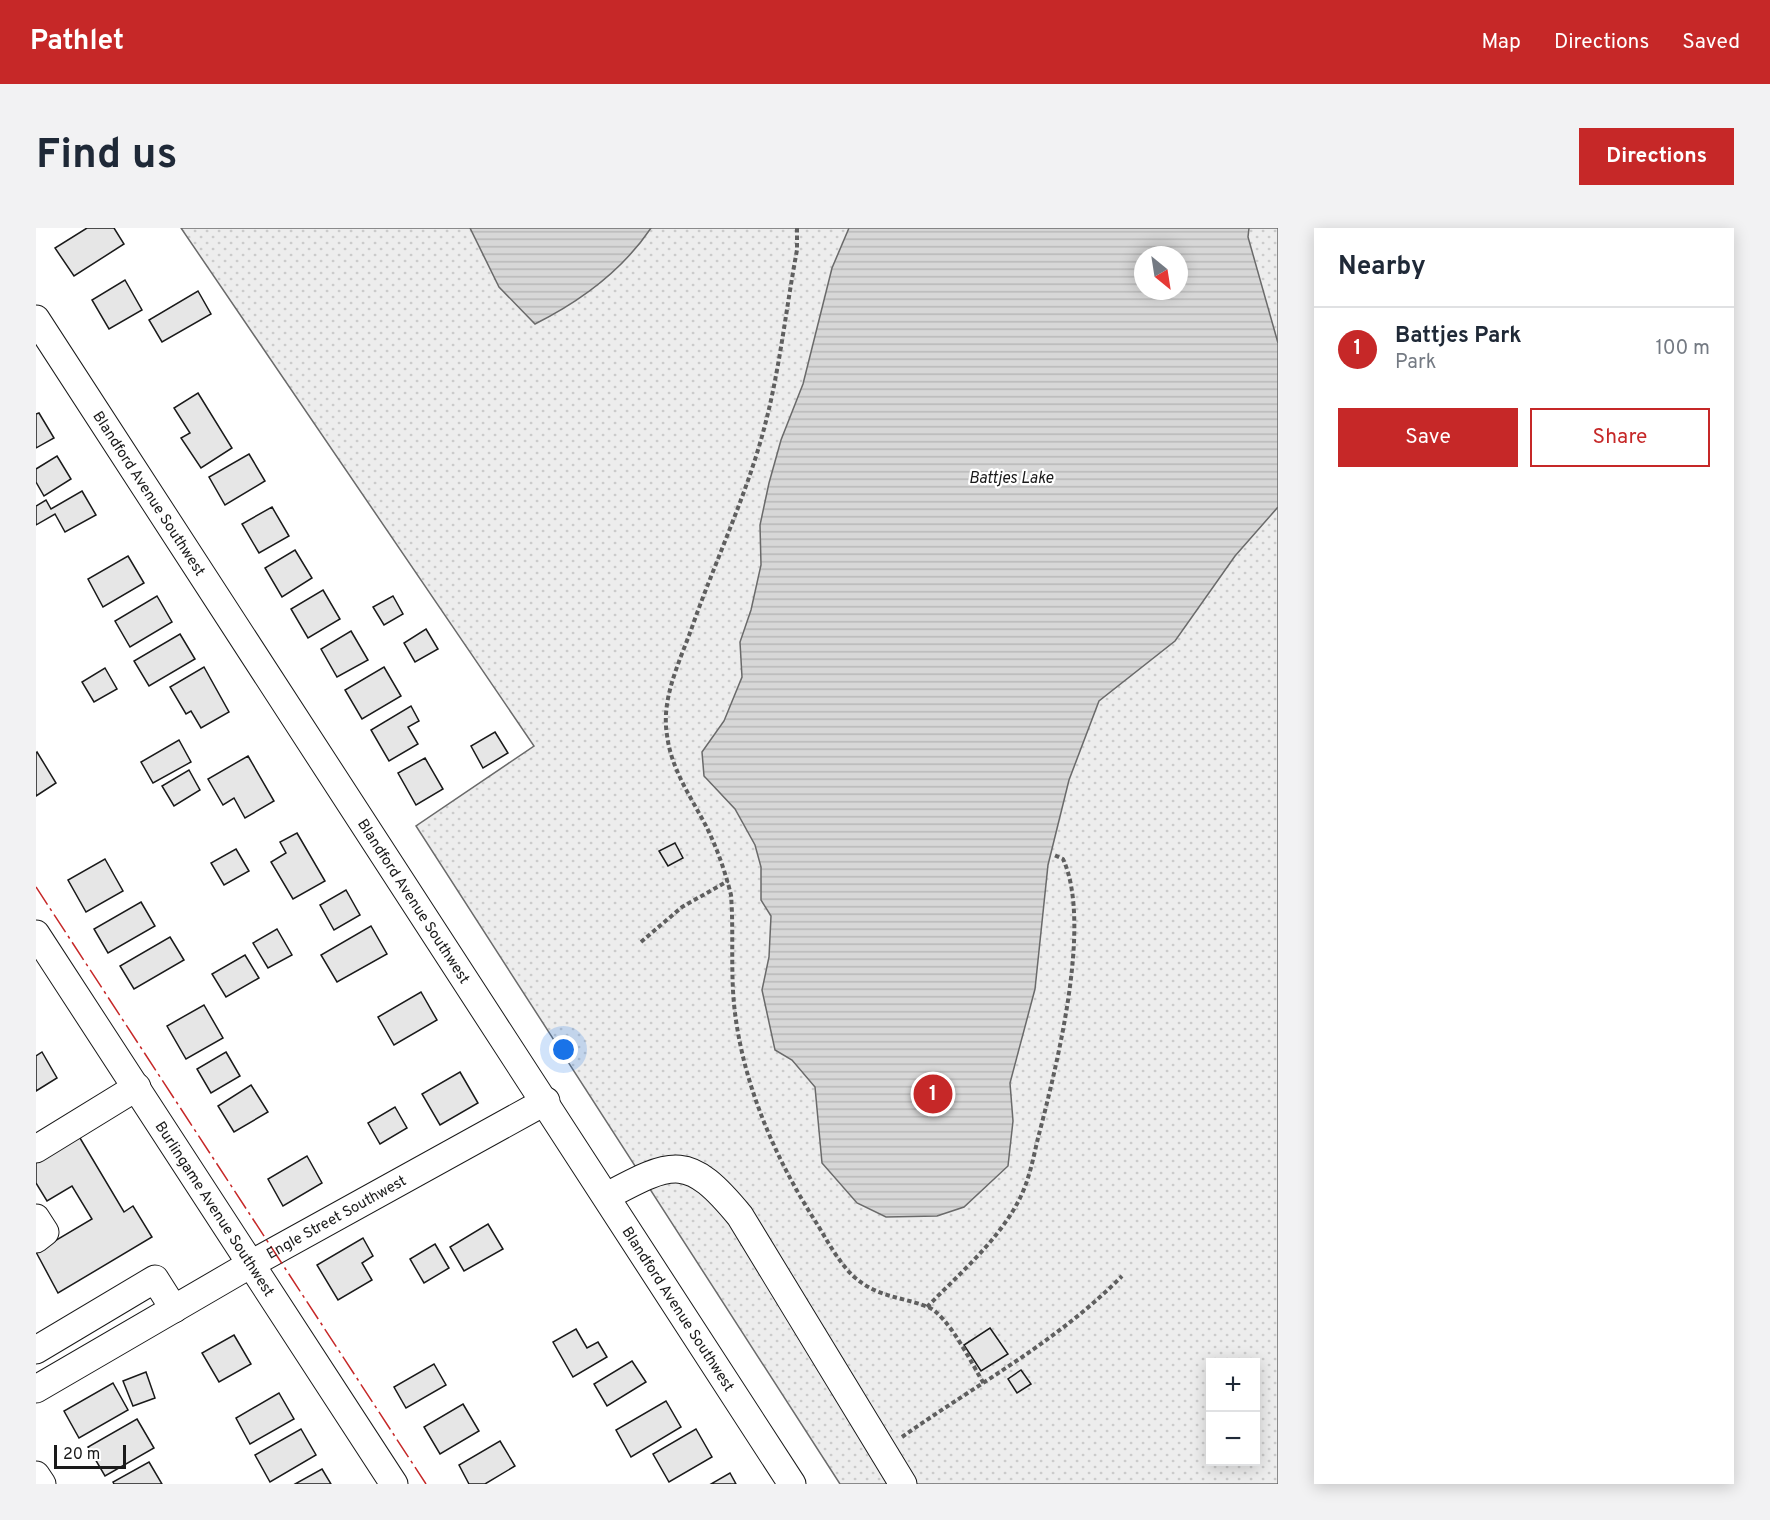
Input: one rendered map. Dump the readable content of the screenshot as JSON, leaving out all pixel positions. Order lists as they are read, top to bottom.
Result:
{
  "streets": {
    "street": ["Blandford Avenue Southwest", "Burlingame Avenue Southwest", "Engle Street Southwest"]
  },
  "crossings": [
    ["Blandford Avenue Southwest", "Engle Street Southwest"],
    ["Burlingame Avenue Southwest", "Engle Street Southwest"]
  ],
  "water": ["Battjes Lake"],
  "scale_bar": "20 m",
  "north": "bottom right",
  "page": {
    "header": "Pathlet",
    "nav": ["Map", "Directions", "Saved"],
    "buttons": [
      "Directions",
      ["Save", "Share"]
    ],
    "title": "Find us",
    "heading": "Nearby",
    "list": [
      {
        "mark": "1",
        "name": "Battjes Park",
        "note": "Park",
        "value": "100 m"
      }
    ],
    "pins": "1",
    "map_buttons": ["+", "−"],
    "scale": "20 m"
  }
}
